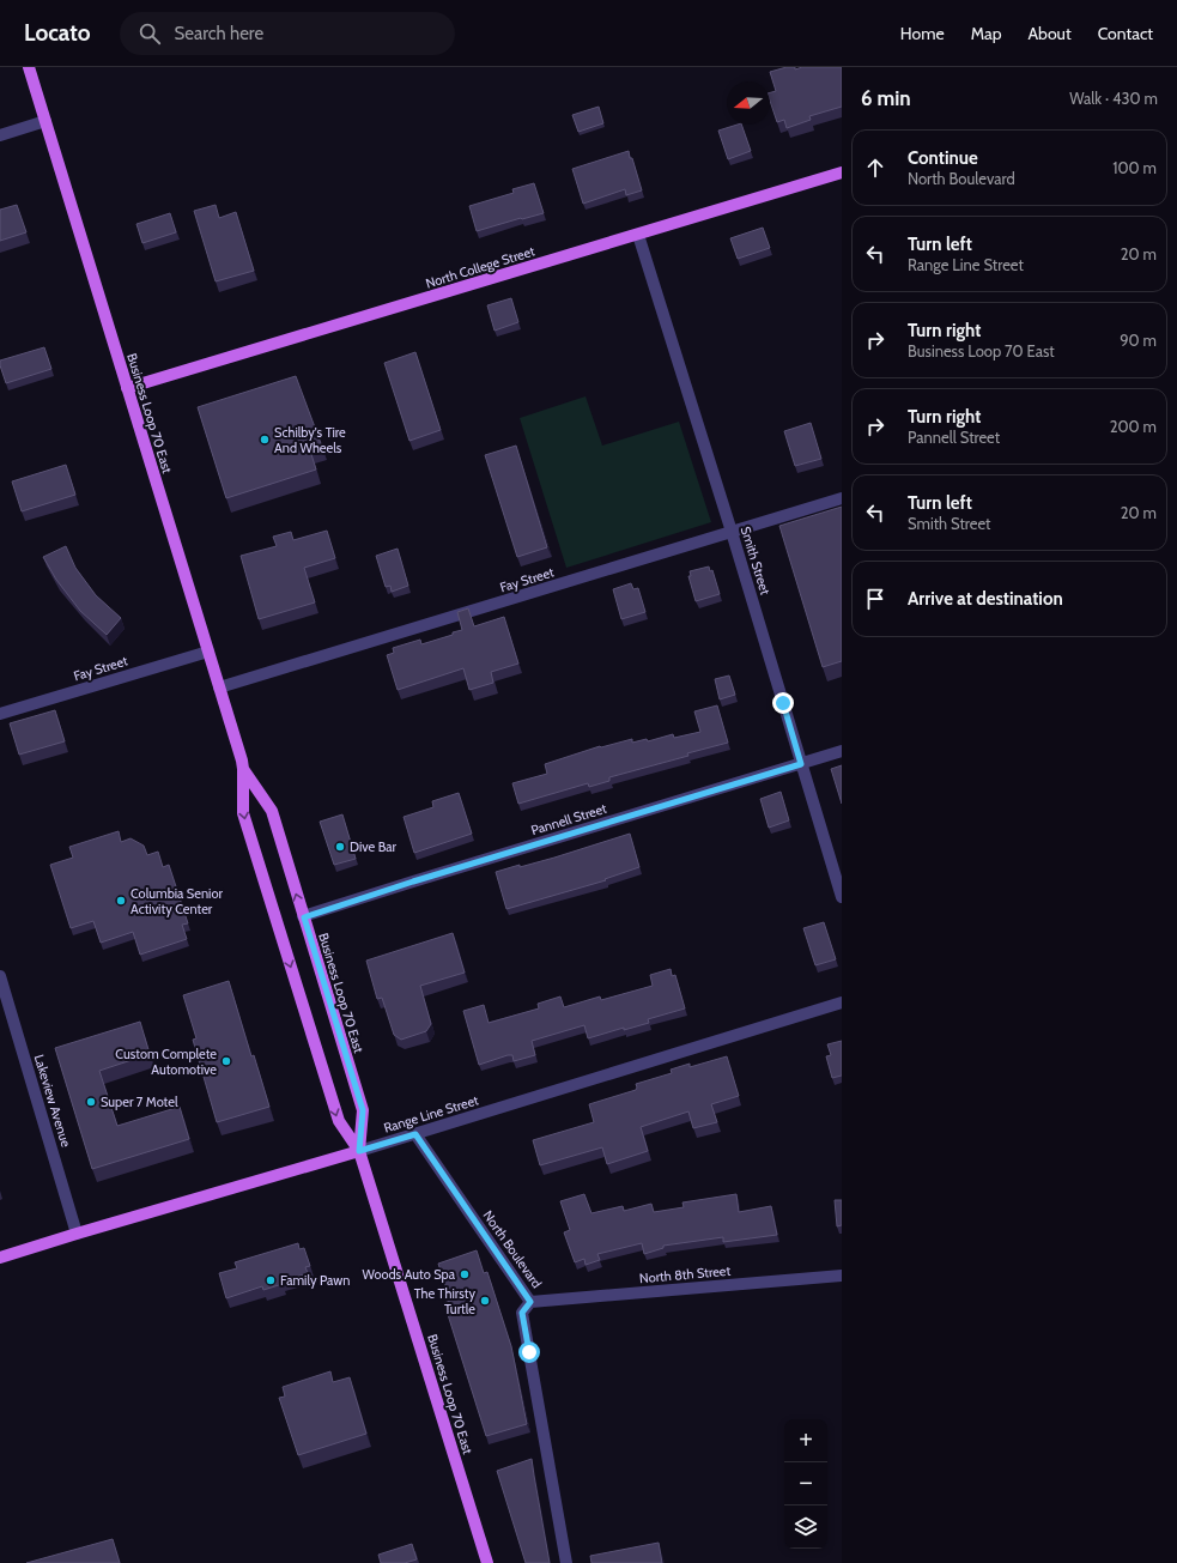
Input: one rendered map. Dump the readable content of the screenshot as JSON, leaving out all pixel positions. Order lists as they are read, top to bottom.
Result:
{
  "streets": {
    "main road": ["North College Street", "Business Loop 70 East", "Range Line Street"],
    "street": [
      "Smith Street",
      "Fay Street",
      "Pannell Street",
      "Lakeview Avenue",
      "North Boulevard",
      "North 8th Street"
    ]
  },
  "crossings": [
    ["North College Street", "Business Loop 70 East"],
    ["North College Street", "Smith Street"],
    ["Business Loop 70 East", "Fay Street"],
    ["Business Loop 70 East", "Pannell Street"],
    ["Business Loop 70 East", "Range Line Street"],
    ["Smith Street", "Fay Street"],
    ["Smith Street", "Pannell Street"],
    ["Lakeview Avenue", "Range Line Street"],
    ["Range Line Street", "North Boulevard"],
    ["North Boulevard", "North 8th Street"]
  ],
  "places": [
    "Schilby's Tire And Wheels",
    "Dive Bar",
    "Columbia Senior Activity Center",
    "Custom Complete Automotive",
    "Super 7 Motel",
    "Woods Auto Spa",
    "Family Pawn",
    "The Thirsty Turtle"
  ],
  "north": "left",
  "page": {
    "header": "Locato",
    "search": "Search here",
    "nav": [
      "Home",
      "Map",
      "About",
      "Contact"
    ],
    "heading": ["6 min", "Walk · 430 m"],
    "list": [
      ["Continue", "North Boulevard", "100 m"],
      ["Turn left", "Range Line Street", "20 m"],
      ["Turn right", "Business Loop 70 East", "90 m"],
      ["Turn right", "Pannell Street", "200 m"],
      ["Turn left", "Smith Street", "20 m"],
      "Arrive at destination"
    ],
    "map_buttons": ["+", "−"]
  }
}
